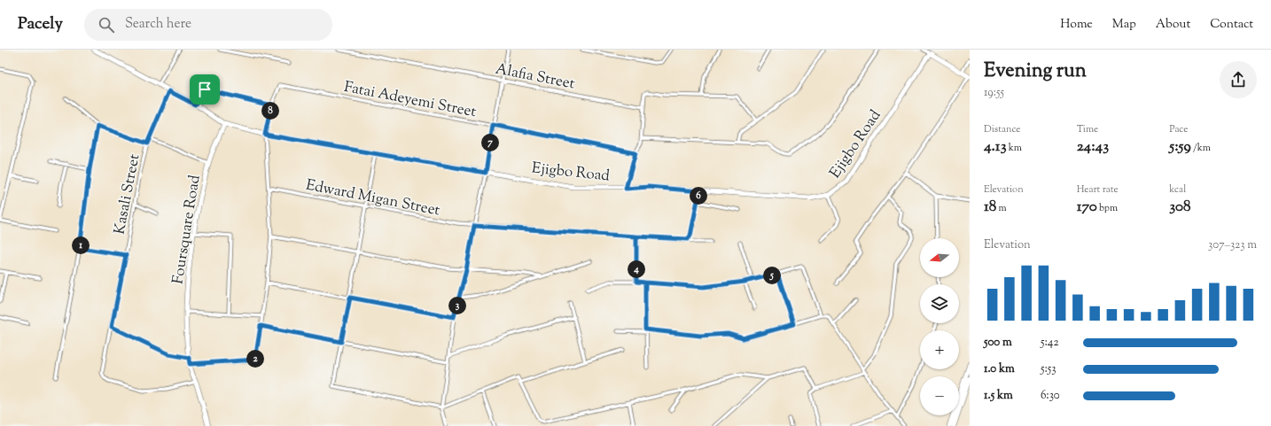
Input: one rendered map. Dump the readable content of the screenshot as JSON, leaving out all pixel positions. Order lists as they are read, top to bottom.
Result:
{
  "streets": {
    "street": [
      "Alafia Street",
      "Fatai Adeyemi Street",
      "Ejigbo Road",
      "Kasali Street",
      "Edward Migan Street",
      "Foursquare Road"
    ]
  },
  "crossings": [
    ["Fatai Adeyemi Street", "Ejigbo Road"],
    ["Fatai Adeyemi Street", "Edward Migan Street"],
    ["Fatai Adeyemi Street", "Foursquare Road"],
    ["Ejigbo Road", "Kasali Street"],
    ["Ejigbo Road", "Foursquare Road"],
    ["Kasali Street", "Foursquare Road"]
  ],
  "north": "left",
  "page": {
    "header": "Pacely",
    "search": "Search here",
    "nav": [
      "Home",
      "Map",
      "About",
      "Contact"
    ],
    "heading": ["Evening run", "19:55"],
    "pins": [
      "8",
      "7",
      "6",
      "1",
      "4",
      "5",
      "3",
      "2"
    ],
    "stats": [
      ["Distance", "4.13 km"],
      ["Time", "24:43"],
      ["Pace", "5:59 /km"],
      ["Elevation", "18 m"],
      ["Heart rate", "170 bpm"],
      ["kcal", "308"]
    ],
    "chart": ["Elevation", "307–323 m"],
    "map_buttons": ["+", "−"],
    "list": [
      {
        "name": "500 m",
        "note": "5:42"
      },
      {
        "name": "1.0 km",
        "note": "5:53"
      },
      {
        "name": "1.5 km",
        "note": "6:30"
      }
    ]
  }
}
